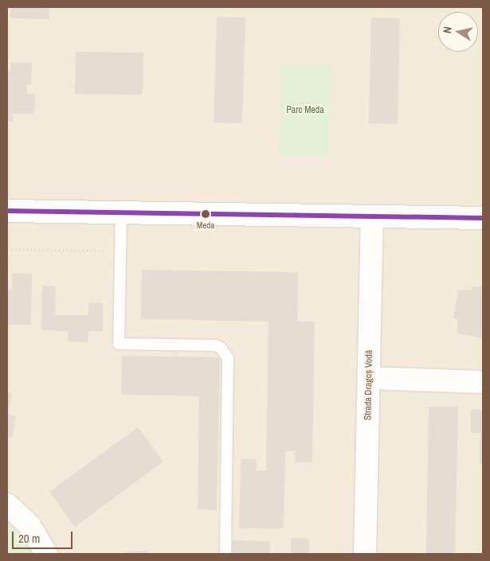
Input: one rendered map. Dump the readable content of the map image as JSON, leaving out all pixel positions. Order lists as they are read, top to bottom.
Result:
{
  "streets": {
    "street": ["Strada Dragoș Vodă"]
  },
  "parks": ["Parc Meda"],
  "places": ["Meda"],
  "scale_bar": "20 m",
  "north": "left"
}
